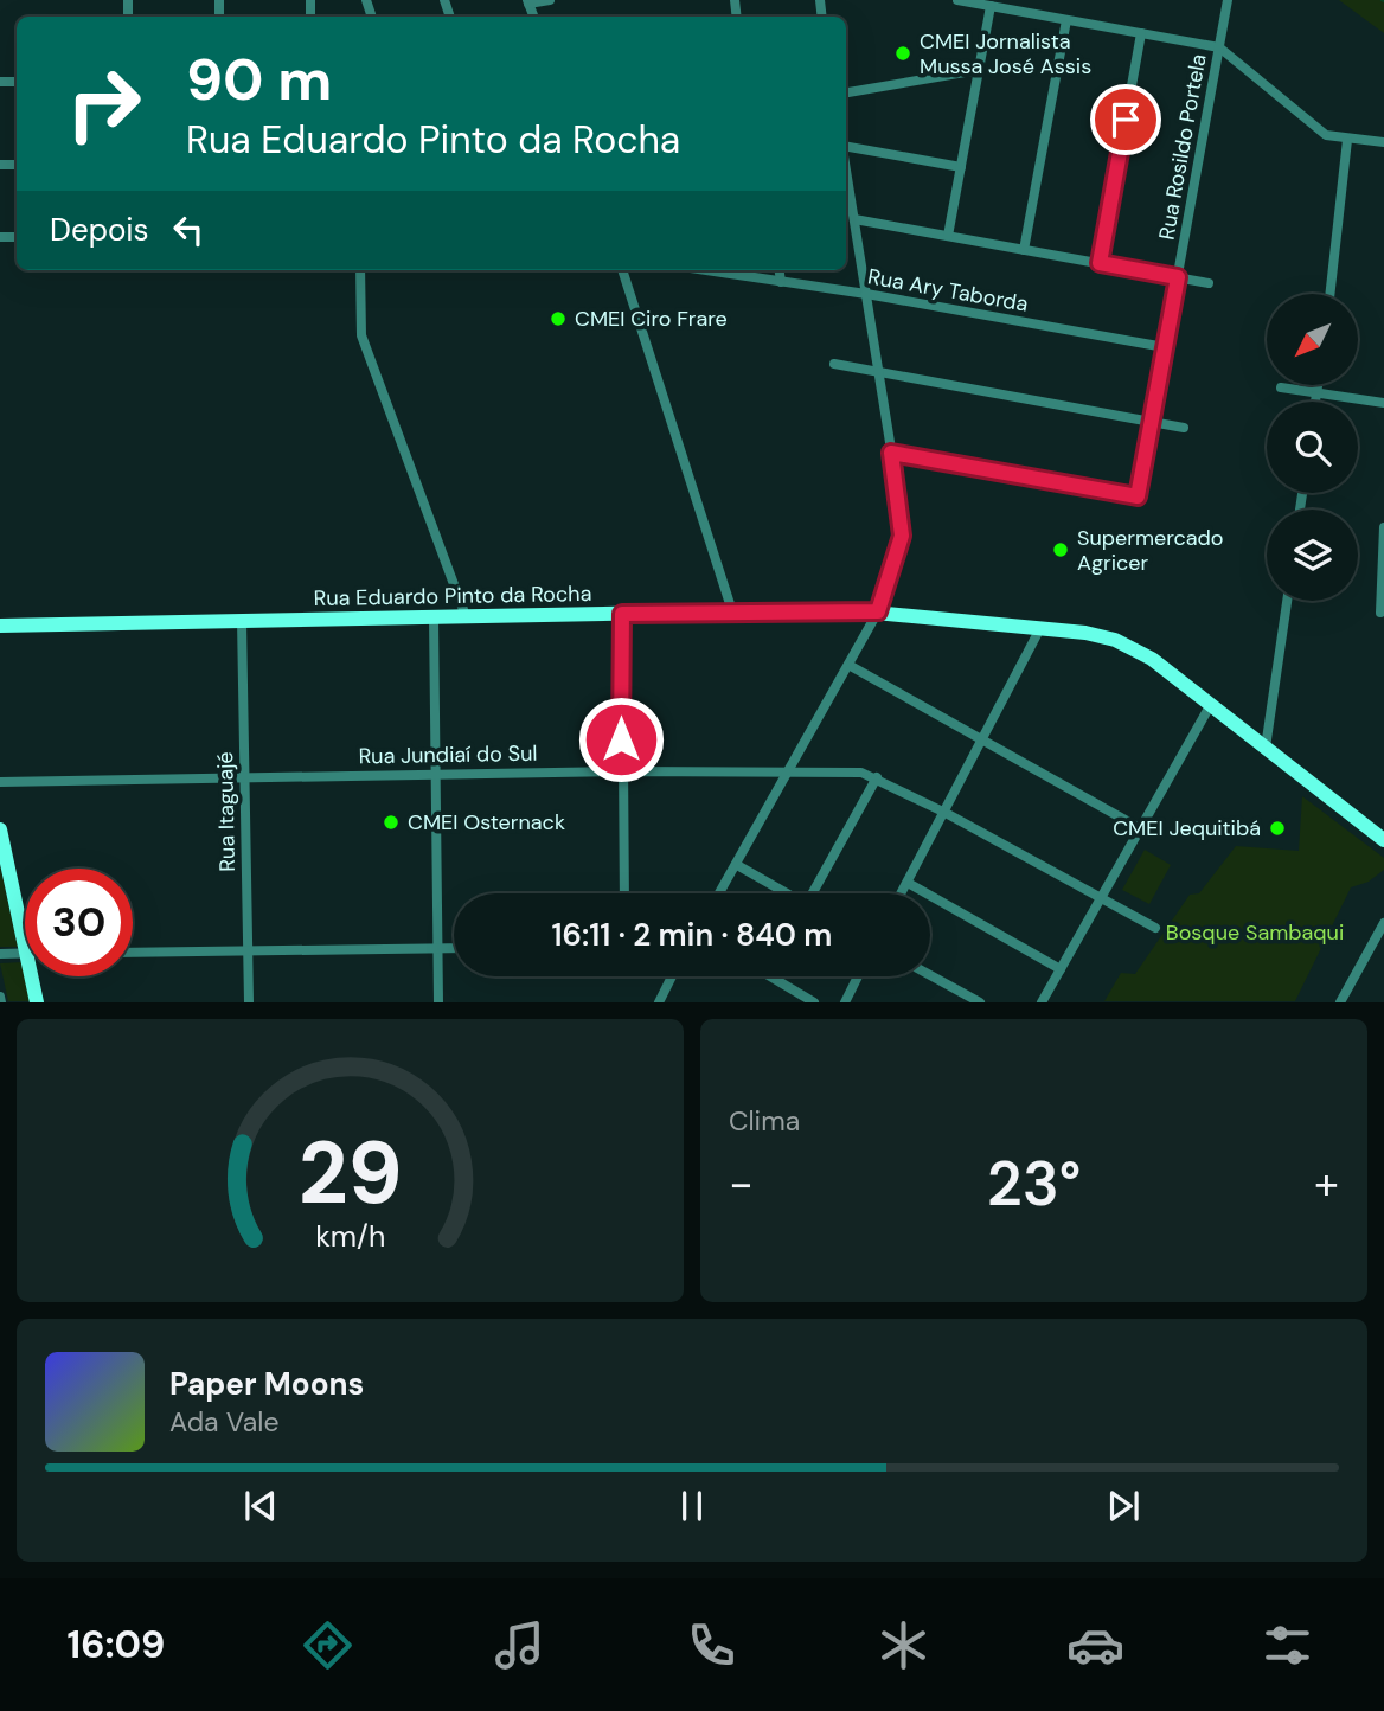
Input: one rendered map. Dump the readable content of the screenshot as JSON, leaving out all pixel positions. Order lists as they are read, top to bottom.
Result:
{
  "streets": {
    "main road": ["Rua Eduardo Pinto da Rocha"],
    "street": [
      "Rua Rosildo Portela",
      "Rua Ary Taborda",
      "Rua Jundiaí do Sul",
      "Rua Itaguajé"
    ]
  },
  "crossings": [
    ["Rua Rosildo Portela", "Rua Ary Taborda"],
    ["Rua Eduardo Pinto da Rocha", "Rua Itaguajé"],
    ["Rua Jundiaí do Sul", "Rua Itaguajé"]
  ],
  "parks": ["Bosque Sambaqui"],
  "places": [
    "CMEI Jornalista Mussa José Assis",
    "CMEI Ciro Frare",
    "Supermercado Agricer",
    "CMEI Osternack",
    "CMEI Jequitibá"
  ],
  "north": "bottom left",
  "page": {
    "turn": ["90 m", "Rua Eduardo Pinto da Rocha"],
    "then": "Depois",
    "limit": "30",
    "trip": "16:11 · 2 min · 840 m",
    "tile": "Clima",
    "heat": ["−", "23°", "+"],
    "song": ["Paper Moons", "Ada Vale"],
    "tabs": "16:09",
    "gauge": ["29", "km/h"]
  }
}
